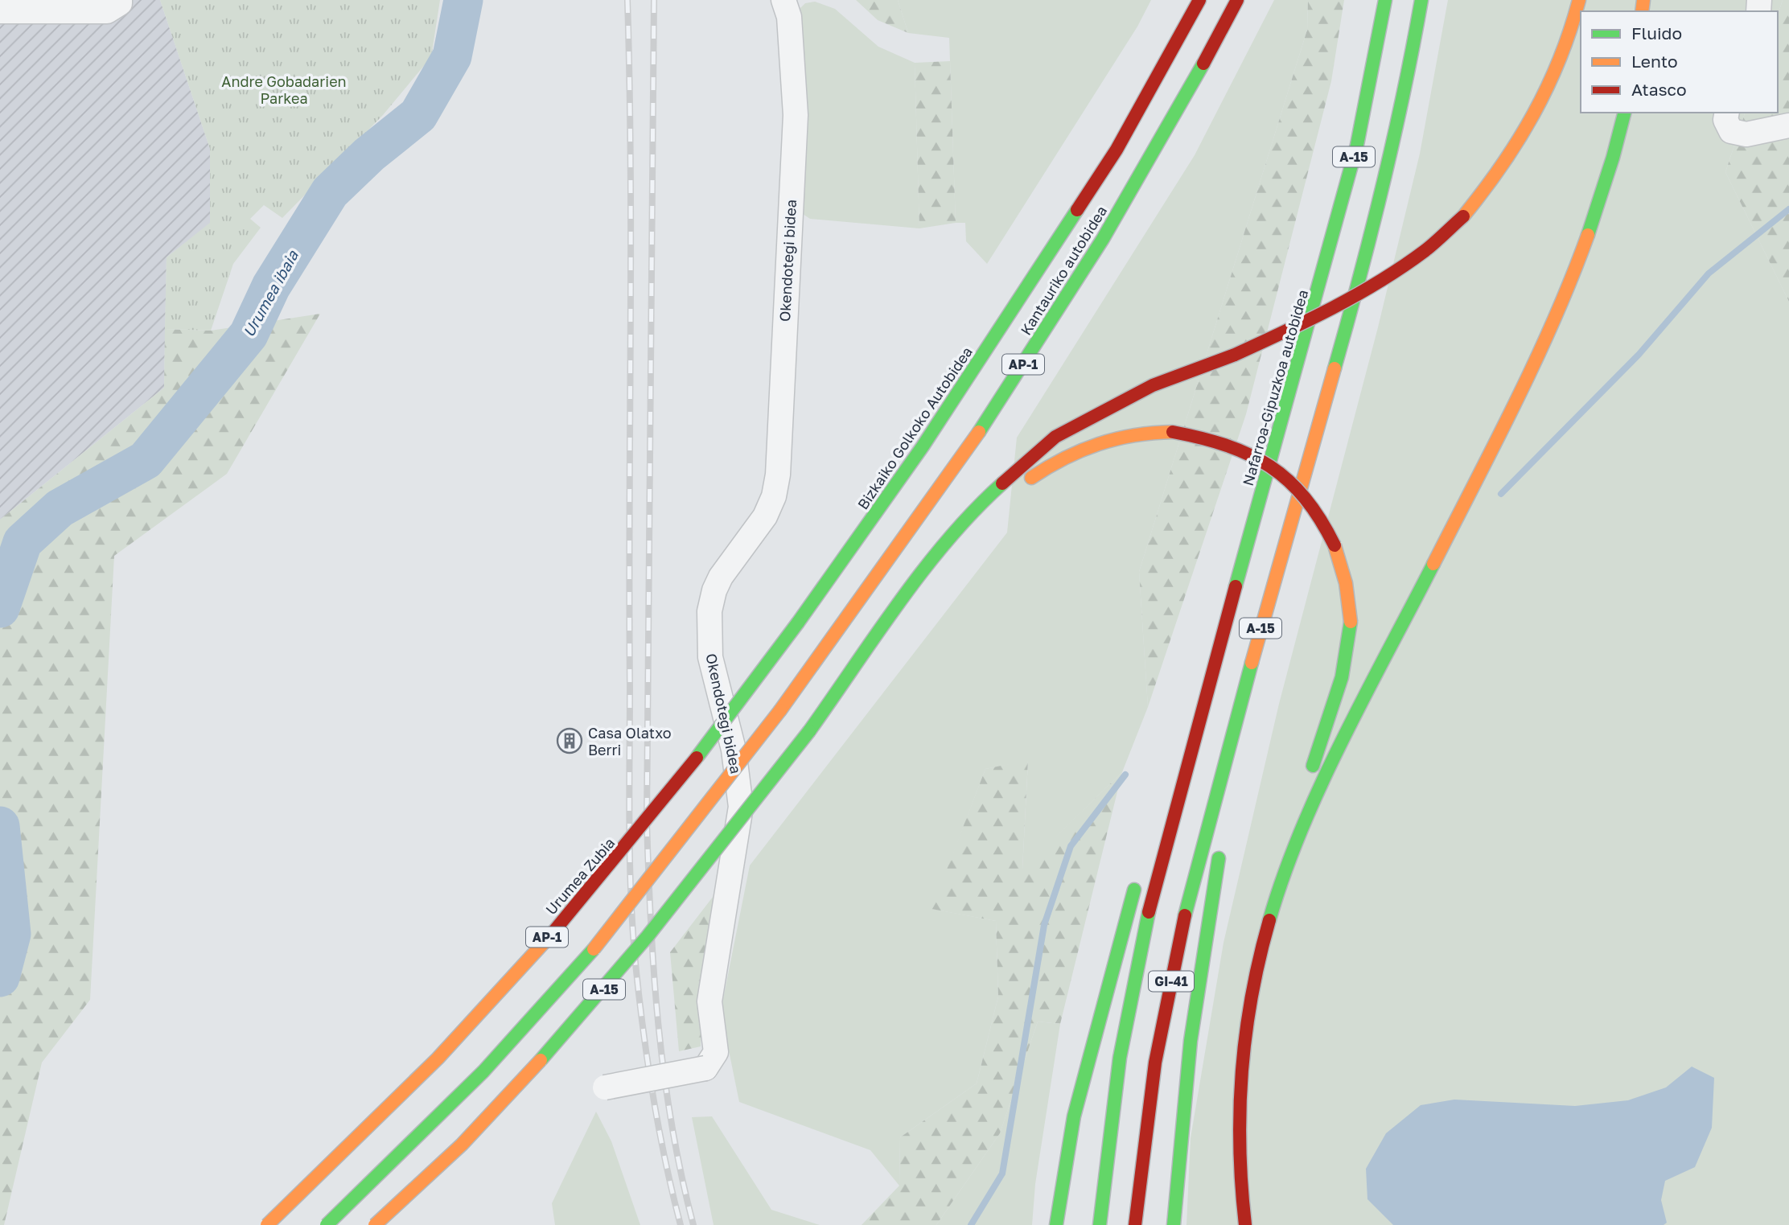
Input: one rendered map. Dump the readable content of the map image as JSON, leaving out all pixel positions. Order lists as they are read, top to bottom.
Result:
{
  "streets": {
    "highway": [
      "A-15",
      "Kantauriko autobidea",
      "AP-1",
      "Nafarroa-Gipuzkoa autobidea",
      "Bizkaiko Golkoko Autobidea",
      "Urumea Zubia",
      "GI-41"
    ],
    "street": ["Okendotegi bidea"]
  },
  "crossings": [
    ["A-15", "GI-41"],
    ["Kantauriko autobidea", "Bizkaiko Golkoko Autobidea"],
    ["Nafarroa-Gipuzkoa autobidea", "GI-41"],
    ["Bizkaiko Golkoko Autobidea", "Urumea Zubia"]
  ],
  "water": ["Urumea ibaia"],
  "parks": ["Andre Gobadarien Parkea"],
  "places": {
    "building": ["Casa Olatxo Berri"]
  },
  "legend": ["Fluido", "Lento", "Atasco"]
}
